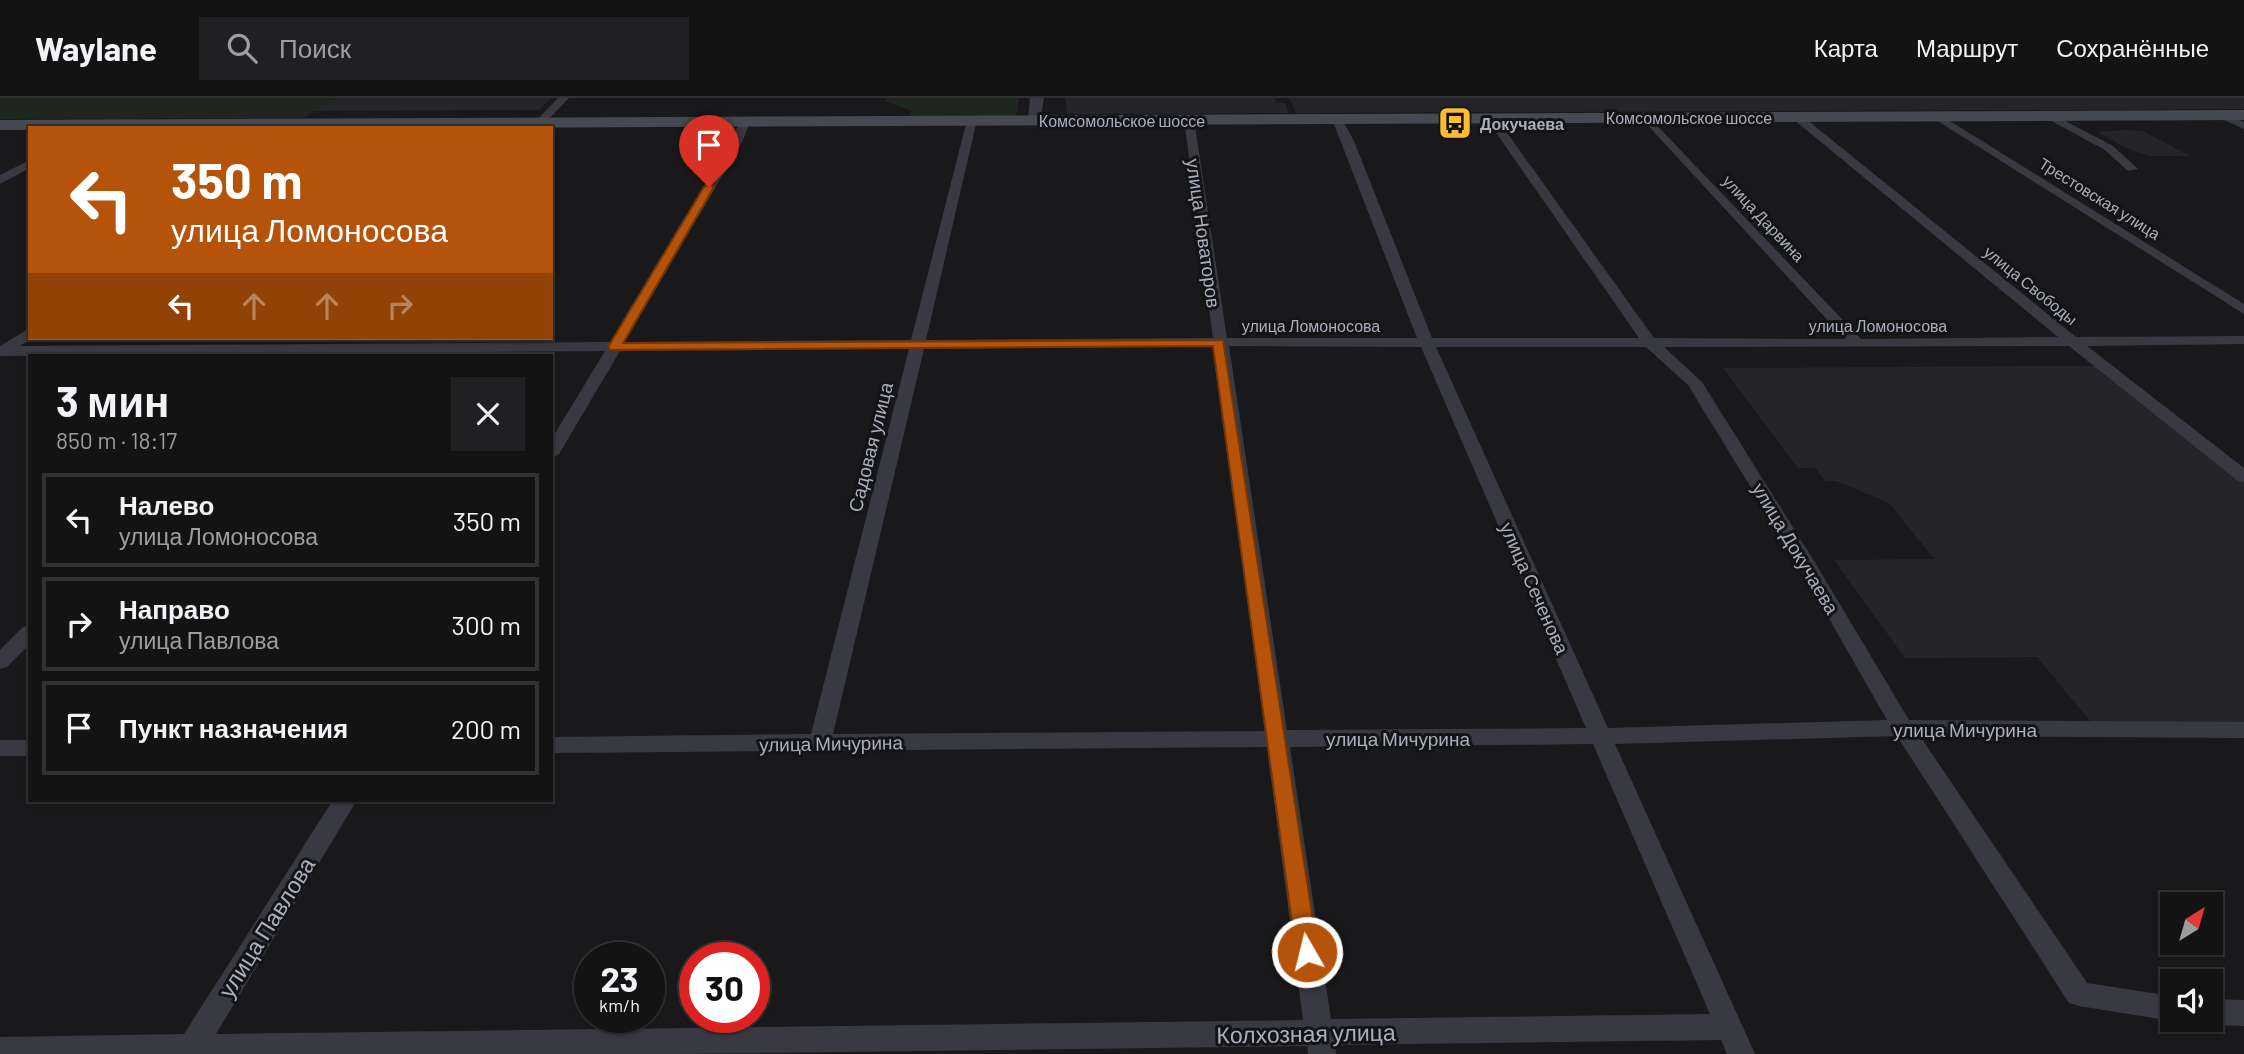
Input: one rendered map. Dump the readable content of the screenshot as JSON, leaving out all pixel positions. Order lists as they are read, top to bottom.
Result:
{
  "streets": {
    "main road": ["Комсомольское шоссе"],
    "street": [
      "Трестовская улица",
      "улица Дарвина",
      "улица Новаторов",
      "улица Свободы",
      "улица Ломоносова",
      "Садовая улица",
      "улица Докучаева",
      "улица Сеченова",
      "улица Мичурина",
      "улица Павлова",
      "Колхозная улица"
    ]
  },
  "crossings": [
    ["Комсомольское шоссе", "Трестовская улица"],
    ["Комсомольское шоссе", "улица Дарвина"],
    ["Комсомольское шоссе", "улица Новаторов"],
    ["Комсомольское шоссе", "улица Свободы"],
    ["Комсомольское шоссе", "Садовая улица"],
    ["Комсомольское шоссе", "улица Докучаева"],
    ["Комсомольское шоссе", "улица Сеченова"],
    ["улица Дарвина", "улица Ломоносова"],
    ["улица Новаторов", "улица Ломоносова"],
    ["улица Новаторов", "улица Мичурина"],
    ["улица Новаторов", "Колхозная улица"],
    ["улица Свободы", "улица Ломоносова"],
    ["улица Ломоносова", "Садовая улица"],
    ["улица Ломоносова", "улица Докучаева"],
    ["улица Ломоносова", "улица Сеченова"],
    ["Садовая улица", "улица Мичурина"],
    ["улица Докучаева", "улица Мичурина"],
    ["улица Сеченова", "улица Мичурина"],
    ["улица Сеченова", "Колхозная улица"],
    ["улица Павлова", "Колхозная улица"]
  ],
  "places": {
    "bus stop": ["Докучаева"]
  },
  "north": "top right",
  "page": {
    "header": "Waylane",
    "search": "Поиск",
    "nav": ["Карта", "Маршрут", "Сохранённые"],
    "turn": ["350 m", "улица Ломоносова"],
    "heading": ["3 мин", "850 m · 18:17"],
    "list": [
      {
        "name": "Налево",
        "note": "улица Ломоносова",
        "value": "350 m"
      },
      {
        "name": "Направо",
        "note": "улица Павлова",
        "value": "300 m"
      },
      {
        "name": "Пункт назначения",
        "value": "200 m"
      }
    ],
    "speed": "23 km/h",
    "limit": "30"
  }
}
